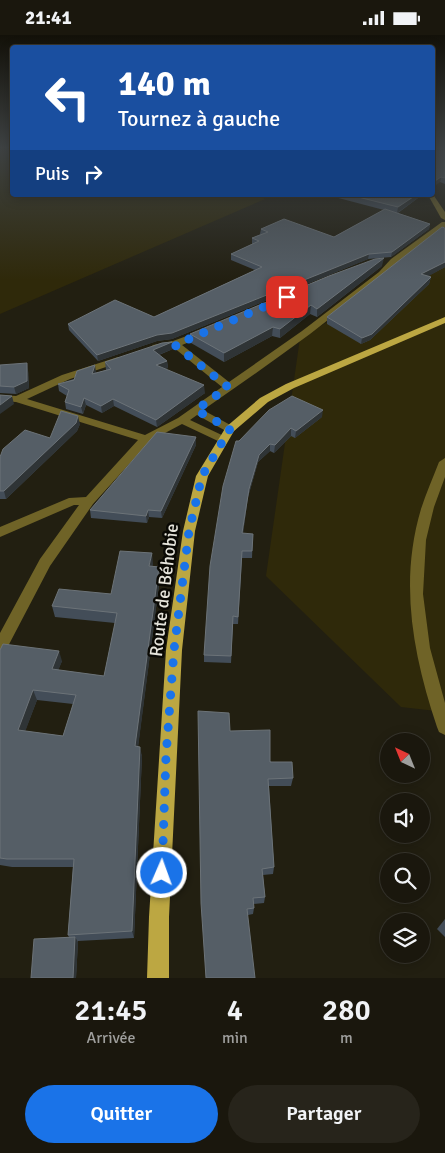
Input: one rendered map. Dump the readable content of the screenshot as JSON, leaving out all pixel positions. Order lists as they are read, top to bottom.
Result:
{
  "streets": {
    "main road": ["Route de Béhobie"]
  },
  "north": "top left",
  "page": {
    "status": "21:41",
    "turn": ["140 m", "Tournez à gauche"],
    "then": "Puis",
    "eta": [
      "21:45",
      "Arrivée",
      "4",
      "min",
      "280",
      "m"
    ],
    "buttons": ["Quitter", "Partager"]
  }
}
